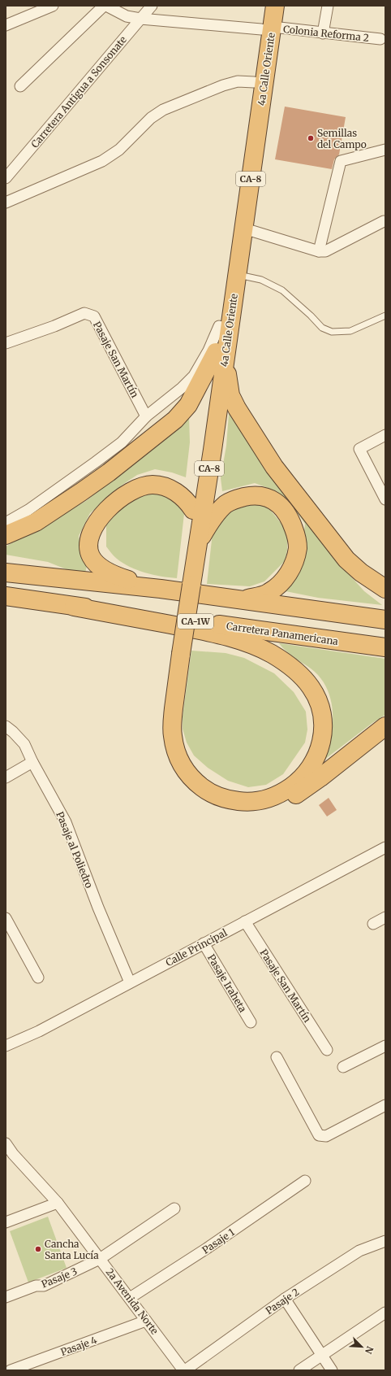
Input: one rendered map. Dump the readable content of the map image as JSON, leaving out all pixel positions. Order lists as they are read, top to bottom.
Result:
{
  "streets": {
    "highway": [
      "4a Calle Oriente",
      "CA-8",
      "CA-1W",
      "Carretera Panamericana"
    ],
    "street": [
      "Colonia Reforma 2",
      "Carretera Antigua a Sonsonate",
      "Pasaje San Martín",
      "Pasaje al Poliedro",
      "Calle Principal",
      "Pasaje Iraheta",
      "Pasaje 1",
      "Pasaje 3",
      "2a Avenida Norte",
      "Pasaje 2",
      "Pasaje 4"
    ]
  },
  "crossings": [
    ["Colonia Reforma 2", "4a Calle Oriente"],
    ["Colonia Reforma 2", "Carretera Antigua a Sonsonate"],
    ["Pasaje San Martín", "Calle Principal"],
    ["Pasaje al Poliedro", "Calle Principal"],
    ["Calle Principal", "Pasaje Iraheta"],
    ["Pasaje 1", "2a Avenida Norte"],
    ["Pasaje 3", "2a Avenida Norte"],
    ["2a Avenida Norte", "Pasaje 2"],
    ["2a Avenida Norte", "Pasaje 4"]
  ],
  "places": ["Semillas del Campo", "Cancha Santa Lucía"],
  "north": "bottom right"
}
